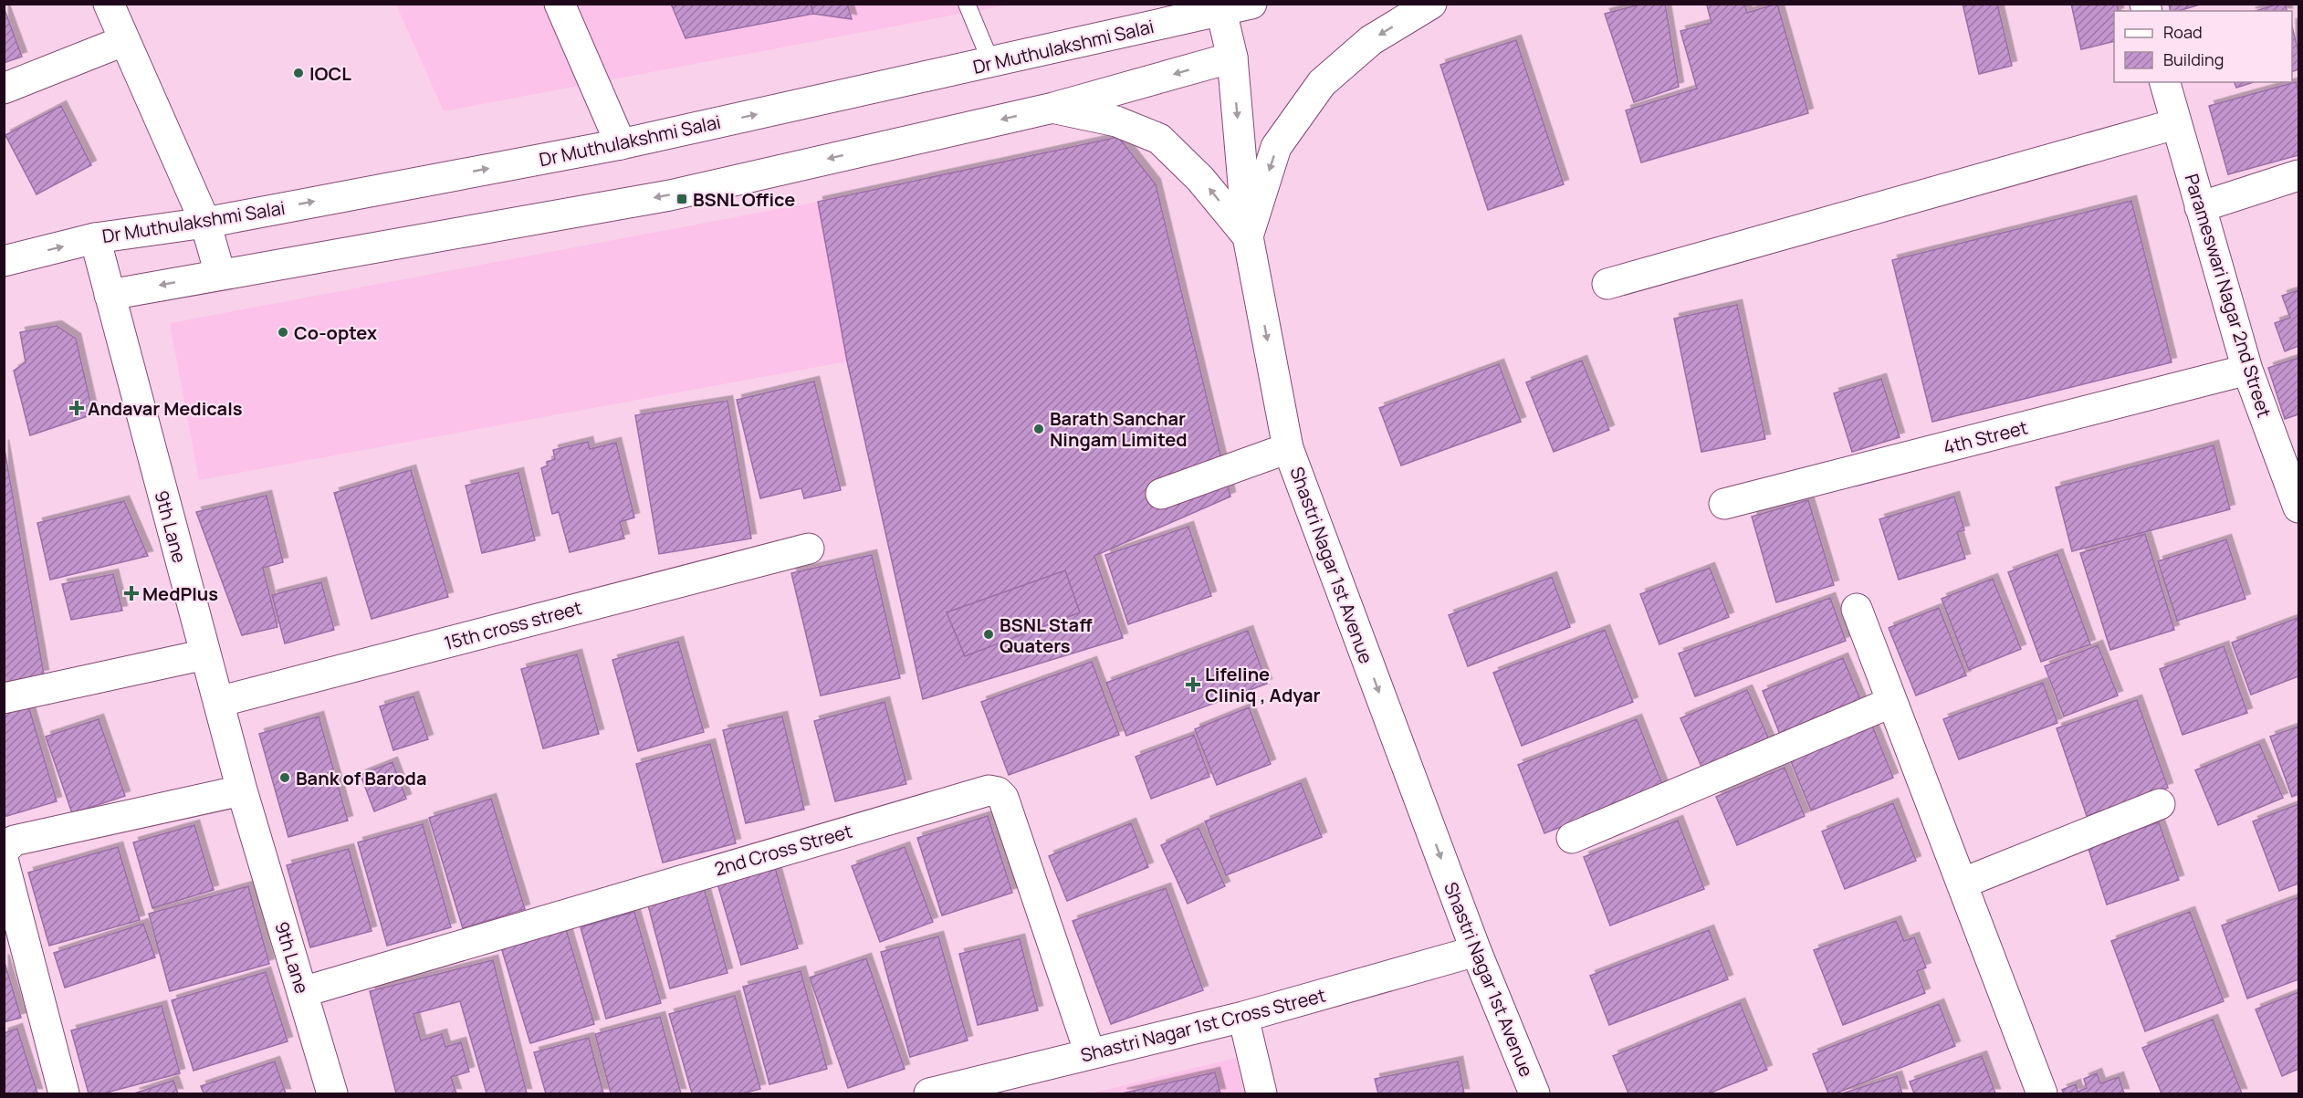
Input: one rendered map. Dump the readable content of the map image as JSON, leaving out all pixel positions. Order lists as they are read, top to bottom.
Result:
{
  "streets": {
    "street": [
      "Dr Muthulakshmi Salai",
      "Parameswari Nagar 2nd Street",
      "4th Street",
      "9th Lane",
      "Shastri Nagar 1st Avenue",
      "15th cross street",
      "2nd Cross Street",
      "Shastri Nagar 1st Cross Street"
    ]
  },
  "crossings": [
    ["Dr Muthulakshmi Salai", "9th Lane"],
    ["Dr Muthulakshmi Salai", "Shastri Nagar 1st Avenue"],
    ["Parameswari Nagar 2nd Street", "4th Street"],
    ["9th Lane", "15th cross street"],
    ["9th Lane", "2nd Cross Street"],
    ["Shastri Nagar 1st Avenue", "Shastri Nagar 1st Cross Street"],
    ["2nd Cross Street", "Shastri Nagar 1st Cross Street"]
  ],
  "one_way": ["Shastri Nagar 1st Avenue"],
  "places": {
    "other": [
      "IOCL",
      "Co-optex",
      "Barath Sanchar Ningam Limited",
      "BSNL Staff Quaters",
      "Bank of Baroda"
    ],
    "transit": ["BSNL Office"],
    "health": ["Andavar Medicals", "MedPlus", "Lifeline Cliniq , Adyar"]
  },
  "legend": ["Road", "Building"]
}
